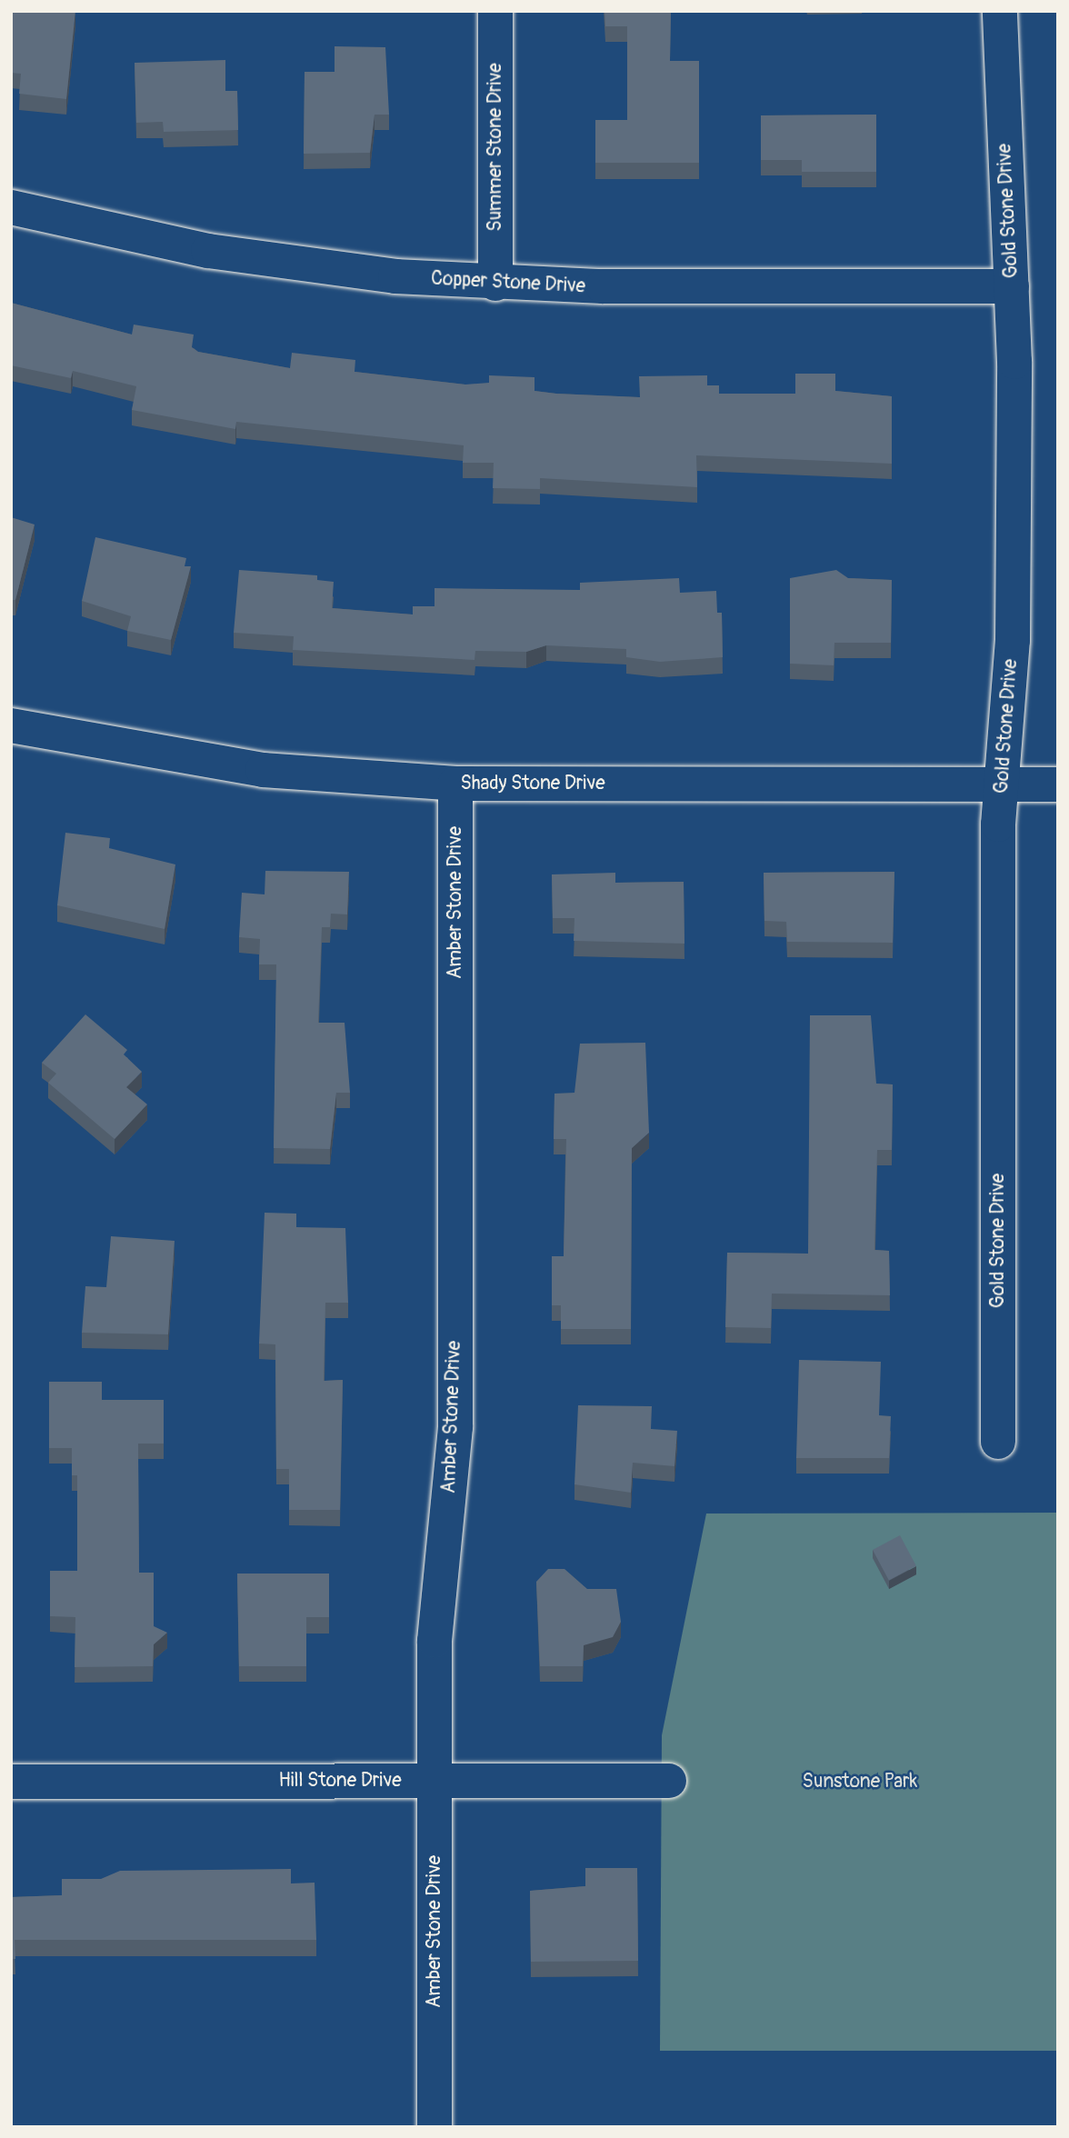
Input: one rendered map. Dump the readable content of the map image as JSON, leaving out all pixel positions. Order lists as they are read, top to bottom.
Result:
{
  "streets": {
    "street": [
      "Summer Stone Drive",
      "Gold Stone Drive",
      "Copper Stone Drive",
      "Shady Stone Drive",
      "Amber Stone Drive",
      "Hill Stone Drive"
    ]
  },
  "crossings": [
    ["Summer Stone Drive", "Copper Stone Drive"],
    ["Gold Stone Drive", "Copper Stone Drive"],
    ["Gold Stone Drive", "Shady Stone Drive"],
    ["Shady Stone Drive", "Amber Stone Drive"],
    ["Amber Stone Drive", "Hill Stone Drive"]
  ],
  "parks": ["Sunstone Park"]
}
